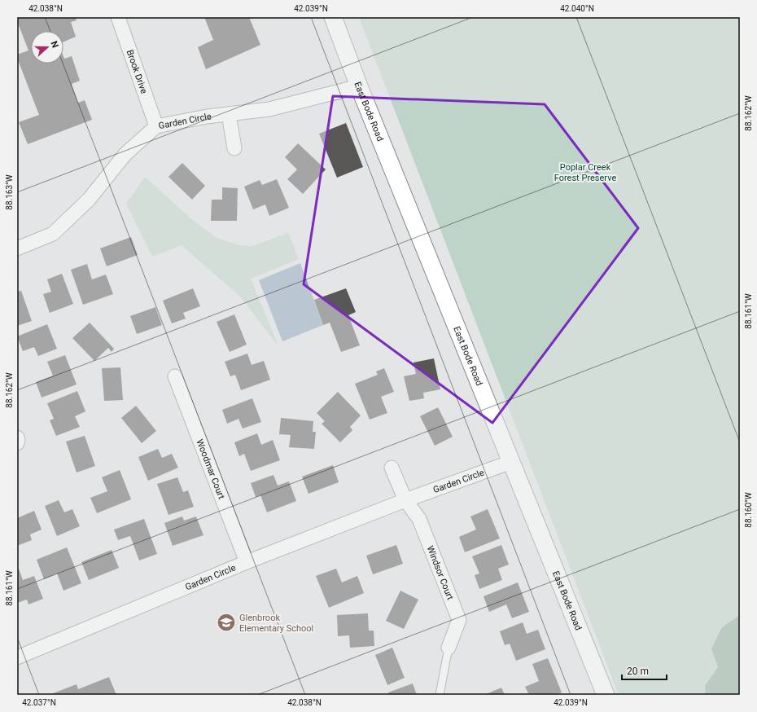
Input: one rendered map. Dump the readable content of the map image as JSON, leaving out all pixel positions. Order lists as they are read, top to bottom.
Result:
{
  "streets": {
    "street": [
      "Brook Drive",
      "East Bode Road",
      "Garden Circle",
      "Woodmar Court",
      "Windsor Court"
    ]
  },
  "crossings": [
    ["Brook Drive", "Garden Circle"],
    ["East Bode Road", "Garden Circle"],
    ["Garden Circle", "Woodmar Court"],
    ["Garden Circle", "Windsor Court"]
  ],
  "parks": ["Poplar Creek Forest Preserve"],
  "places": {
    "school or university": ["Glenbrook Elementary School"]
  },
  "scale_bar": "20 m",
  "north": "right",
  "coordinates": [
    "42.038°N",
    "42.039°N",
    "42.040°N",
    "88.162°W",
    "88.163°W",
    "88.161°W",
    "88.160°W",
    "42.037°N"
  ]
}
